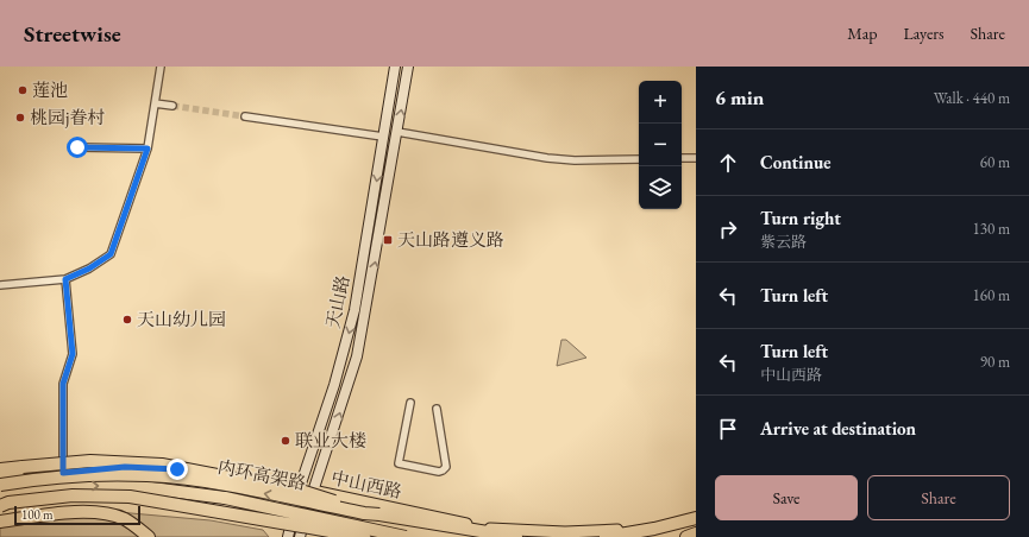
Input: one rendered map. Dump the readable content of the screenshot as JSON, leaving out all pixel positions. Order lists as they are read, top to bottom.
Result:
{
  "streets": {
    "highway": ["内环高架路"],
    "main road": ["天山路", "中山西路"]
  },
  "crossings": [
    ["天山路", "中山西路"],
    ["内环高架路", "中山西路"]
  ],
  "places": {
    "other": [
      "莲池",
      "桃园j眷村",
      "天山幼儿园",
      "联业大楼"
    ],
    "transit": ["天山路遵义路"]
  },
  "scale_bar": "100 m",
  "page": {
    "header": "Streetwise",
    "nav": ["Map", "Layers", "Share"],
    "heading": ["6 min", "Walk · 440 m"],
    "map_buttons": ["+", "−"],
    "list": [
      ["Continue", "60 m"],
      ["Turn right", "紫云路", "130 m"],
      ["Turn left", "160 m"],
      ["Turn left", "中山西路", "90 m"],
      "Arrive at destination"
    ],
    "buttons": ["Save", "Share"],
    "scale": "100 m"
  }
}
